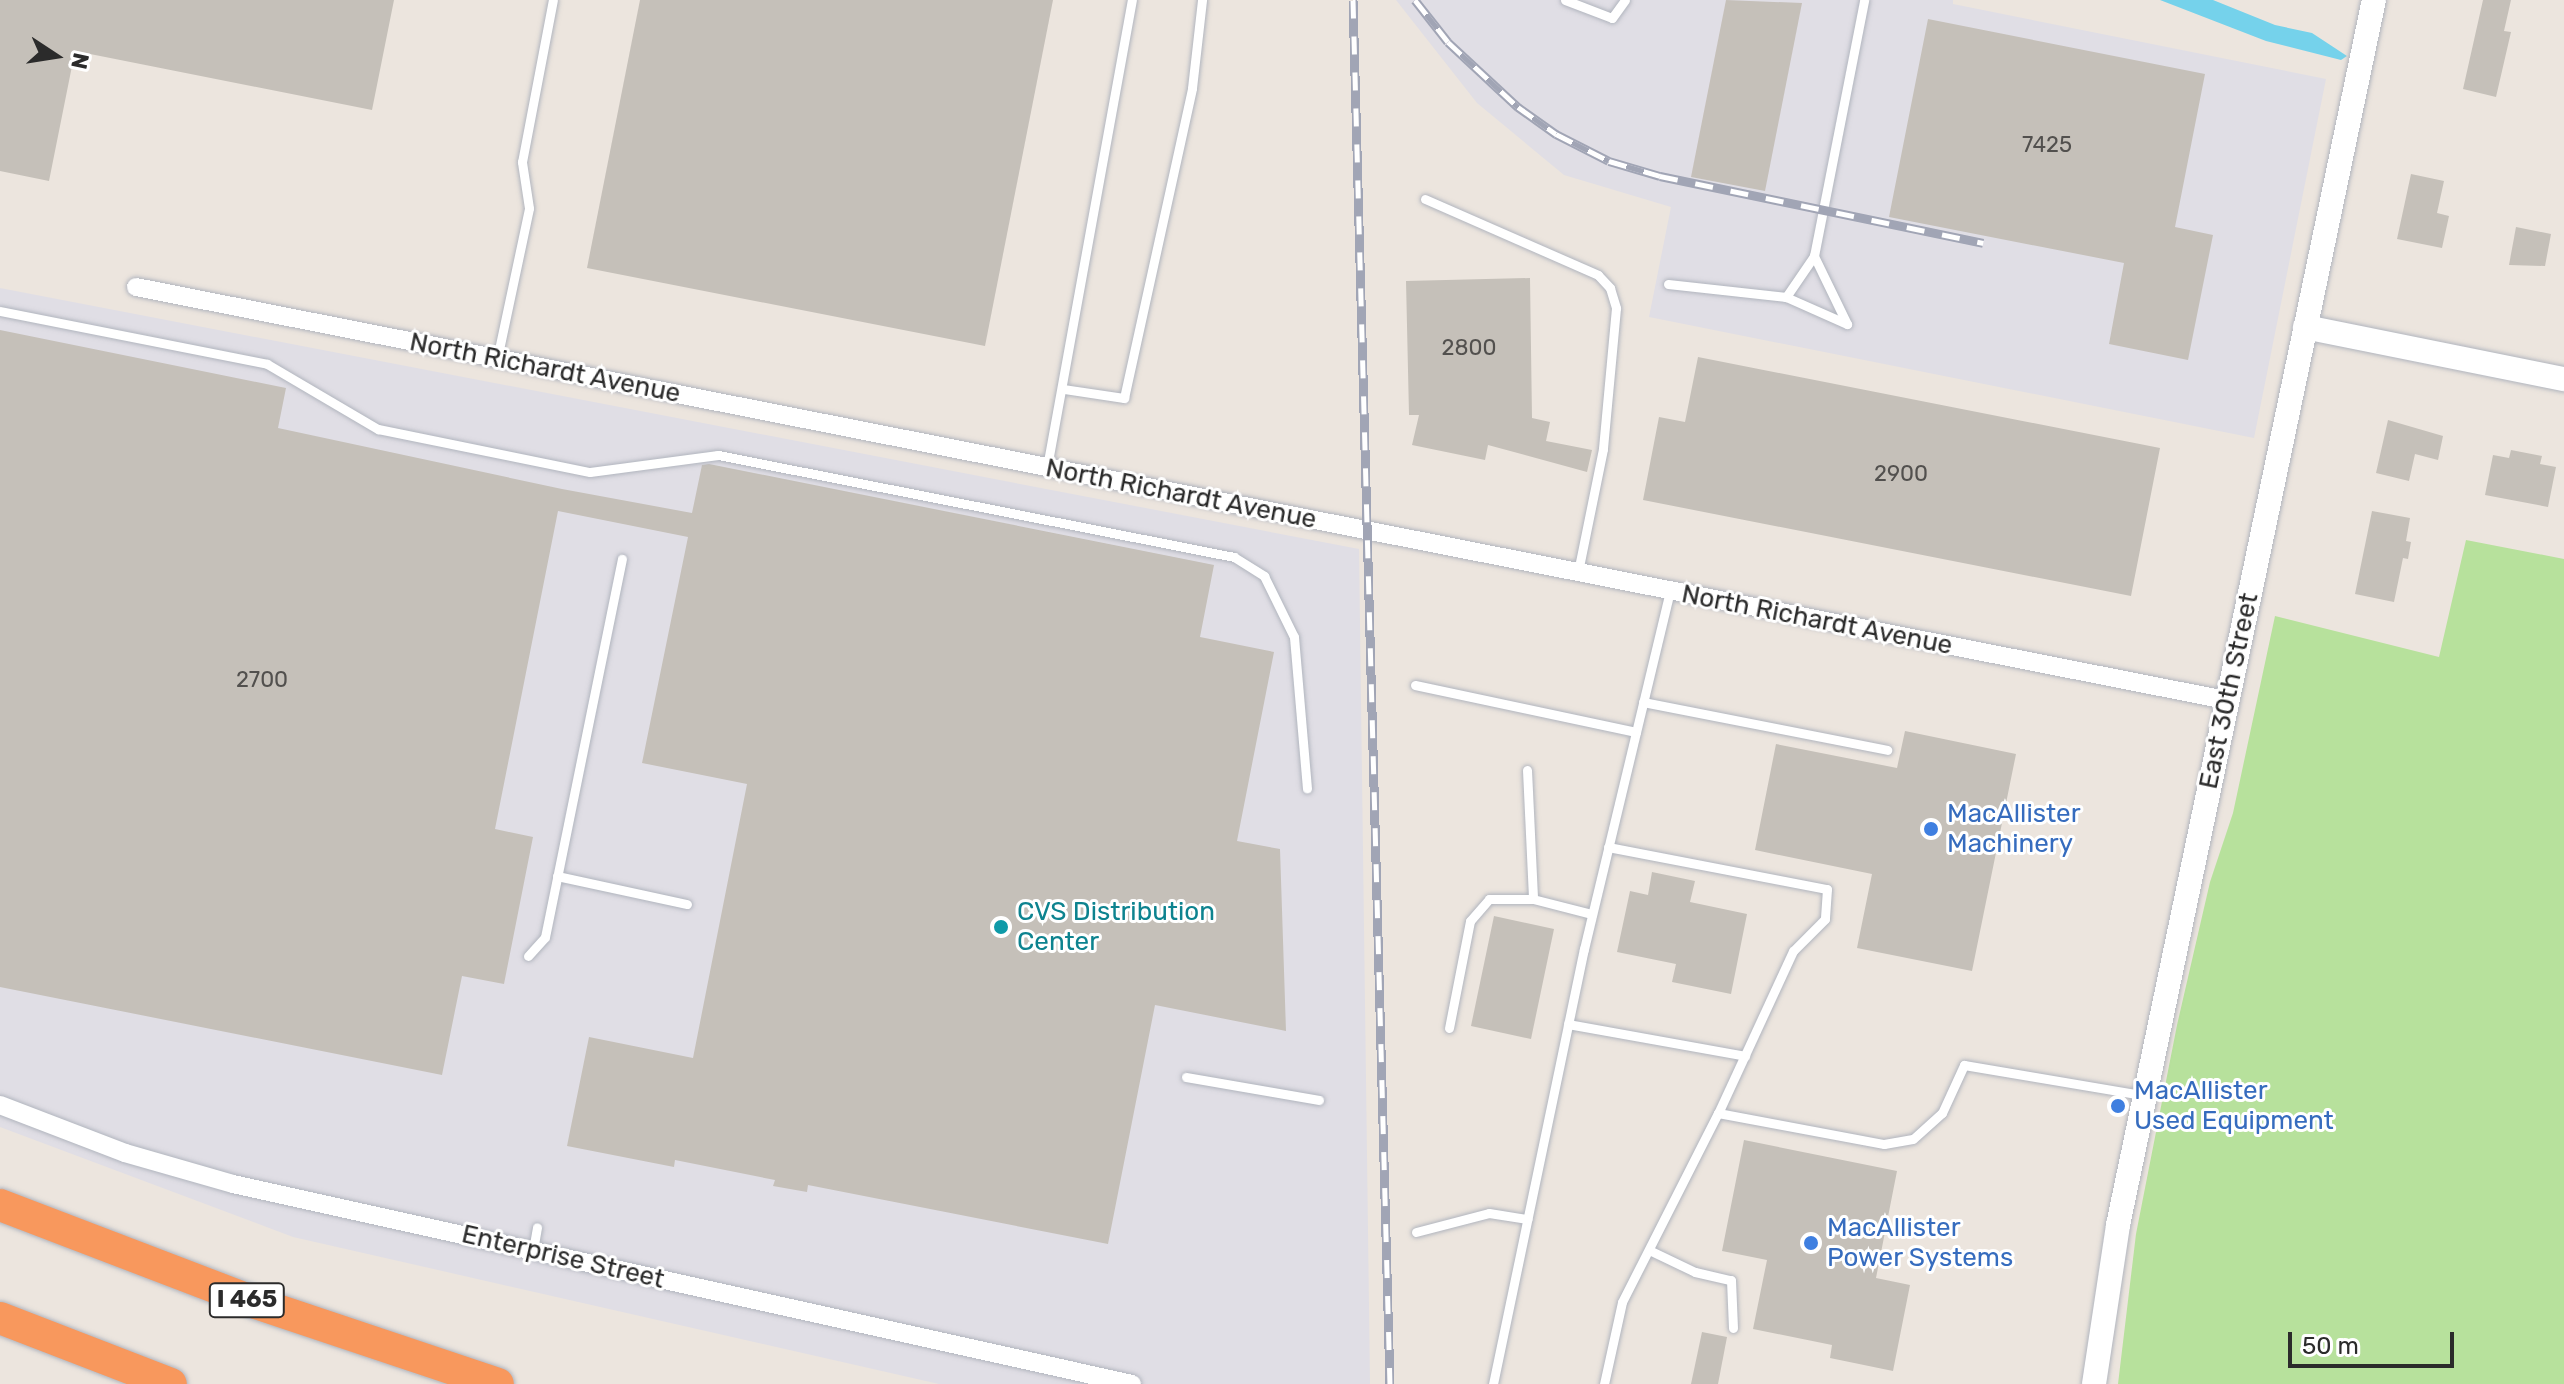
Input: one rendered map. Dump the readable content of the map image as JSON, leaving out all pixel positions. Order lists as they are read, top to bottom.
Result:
{
  "streets": {
    "highway": ["I 465"],
    "main road": ["East 30th Street"],
    "street": ["North Richardt Avenue", "Enterprise Street"]
  },
  "crossings": [
    ["North Richardt Avenue", "East 30th Street"]
  ],
  "places": [
    "MacAllister Machinery",
    "CVS Distribution Center",
    "MacAllister Used Equipment",
    "MacAllister Power Systems"
  ],
  "house_numbers": [
    "7425",
    "2800",
    "2900",
    "2700"
  ],
  "scale_bar": "50 m",
  "north": "right"
}
